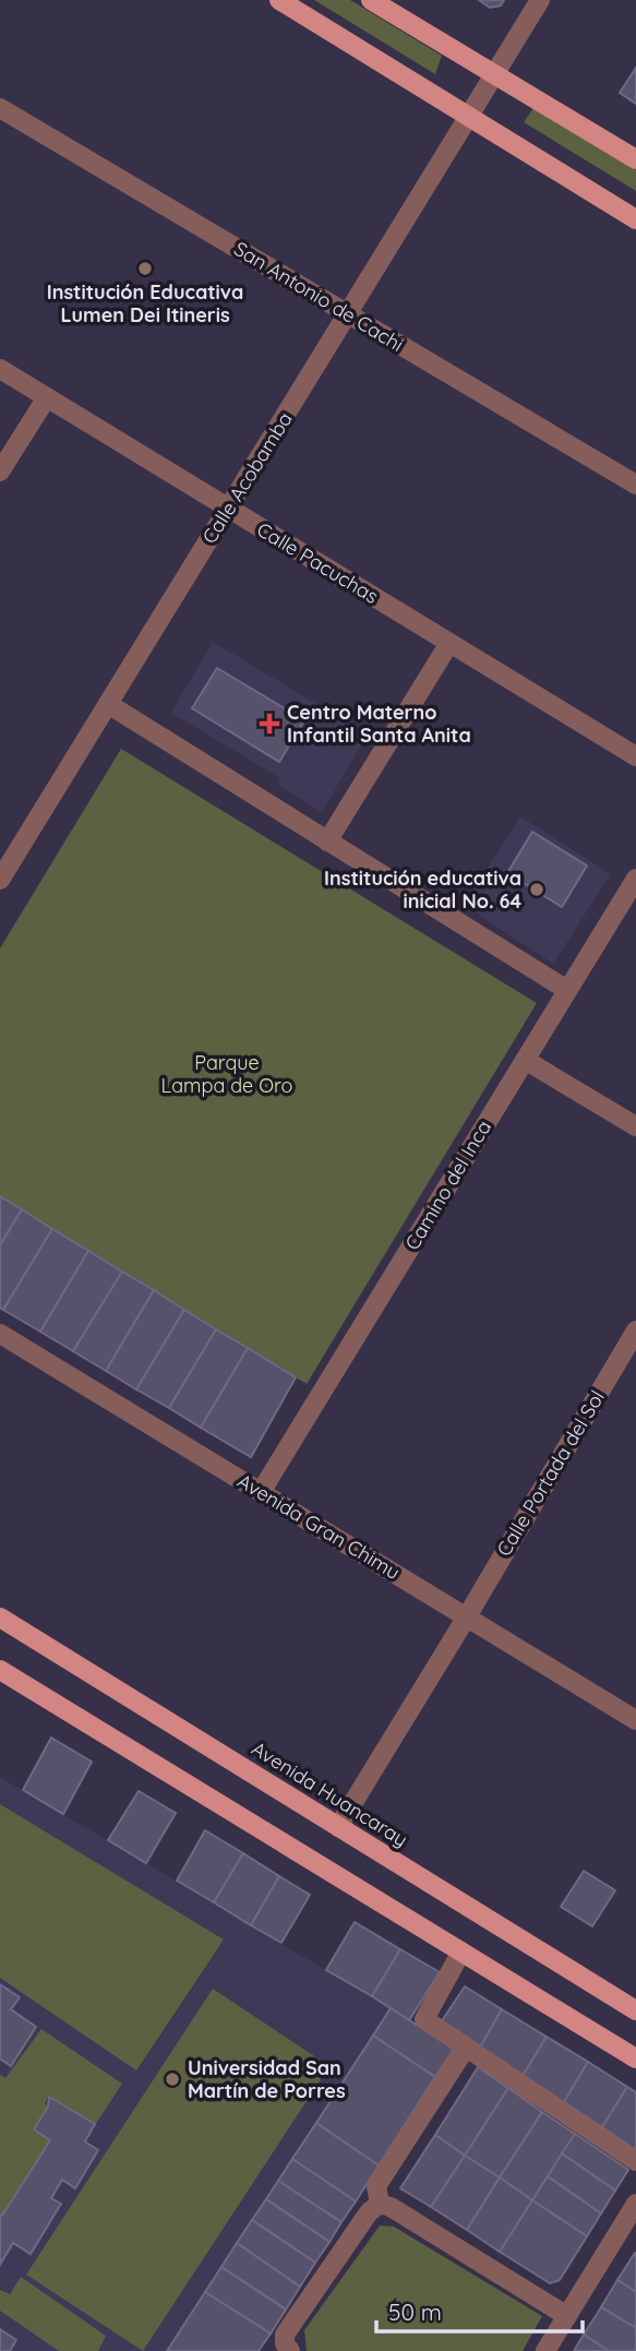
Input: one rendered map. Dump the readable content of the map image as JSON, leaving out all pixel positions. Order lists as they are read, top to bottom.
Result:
{
  "streets": {
    "main road": ["Avenida Huancaray"],
    "street": [
      "San Antonio de Cachi",
      "Calle Acobamba",
      "Calle Pacuchas",
      "Camino del Inca",
      "Calle Portada del Sol",
      "Avenida Gran Chimu"
    ]
  },
  "crossings": [
    ["San Antonio de Cachi", "Calle Acobamba"],
    ["Calle Acobamba", "Calle Pacuchas"],
    ["Camino del Inca", "Avenida Gran Chimu"],
    ["Calle Portada del Sol", "Avenida Gran Chimu"],
    ["Calle Portada del Sol", "Avenida Huancaray"]
  ],
  "parks": ["Parque Lampa de Oro"],
  "places": {
    "other": ["Institución Educativa Lumen Dei Itineris", "Institución educativa inicial No. 64", "Universidad San Martín de Porres"],
    "health": ["Centro Materno Infantil Santa Anita"]
  },
  "scale_bar": "50 m"
}
